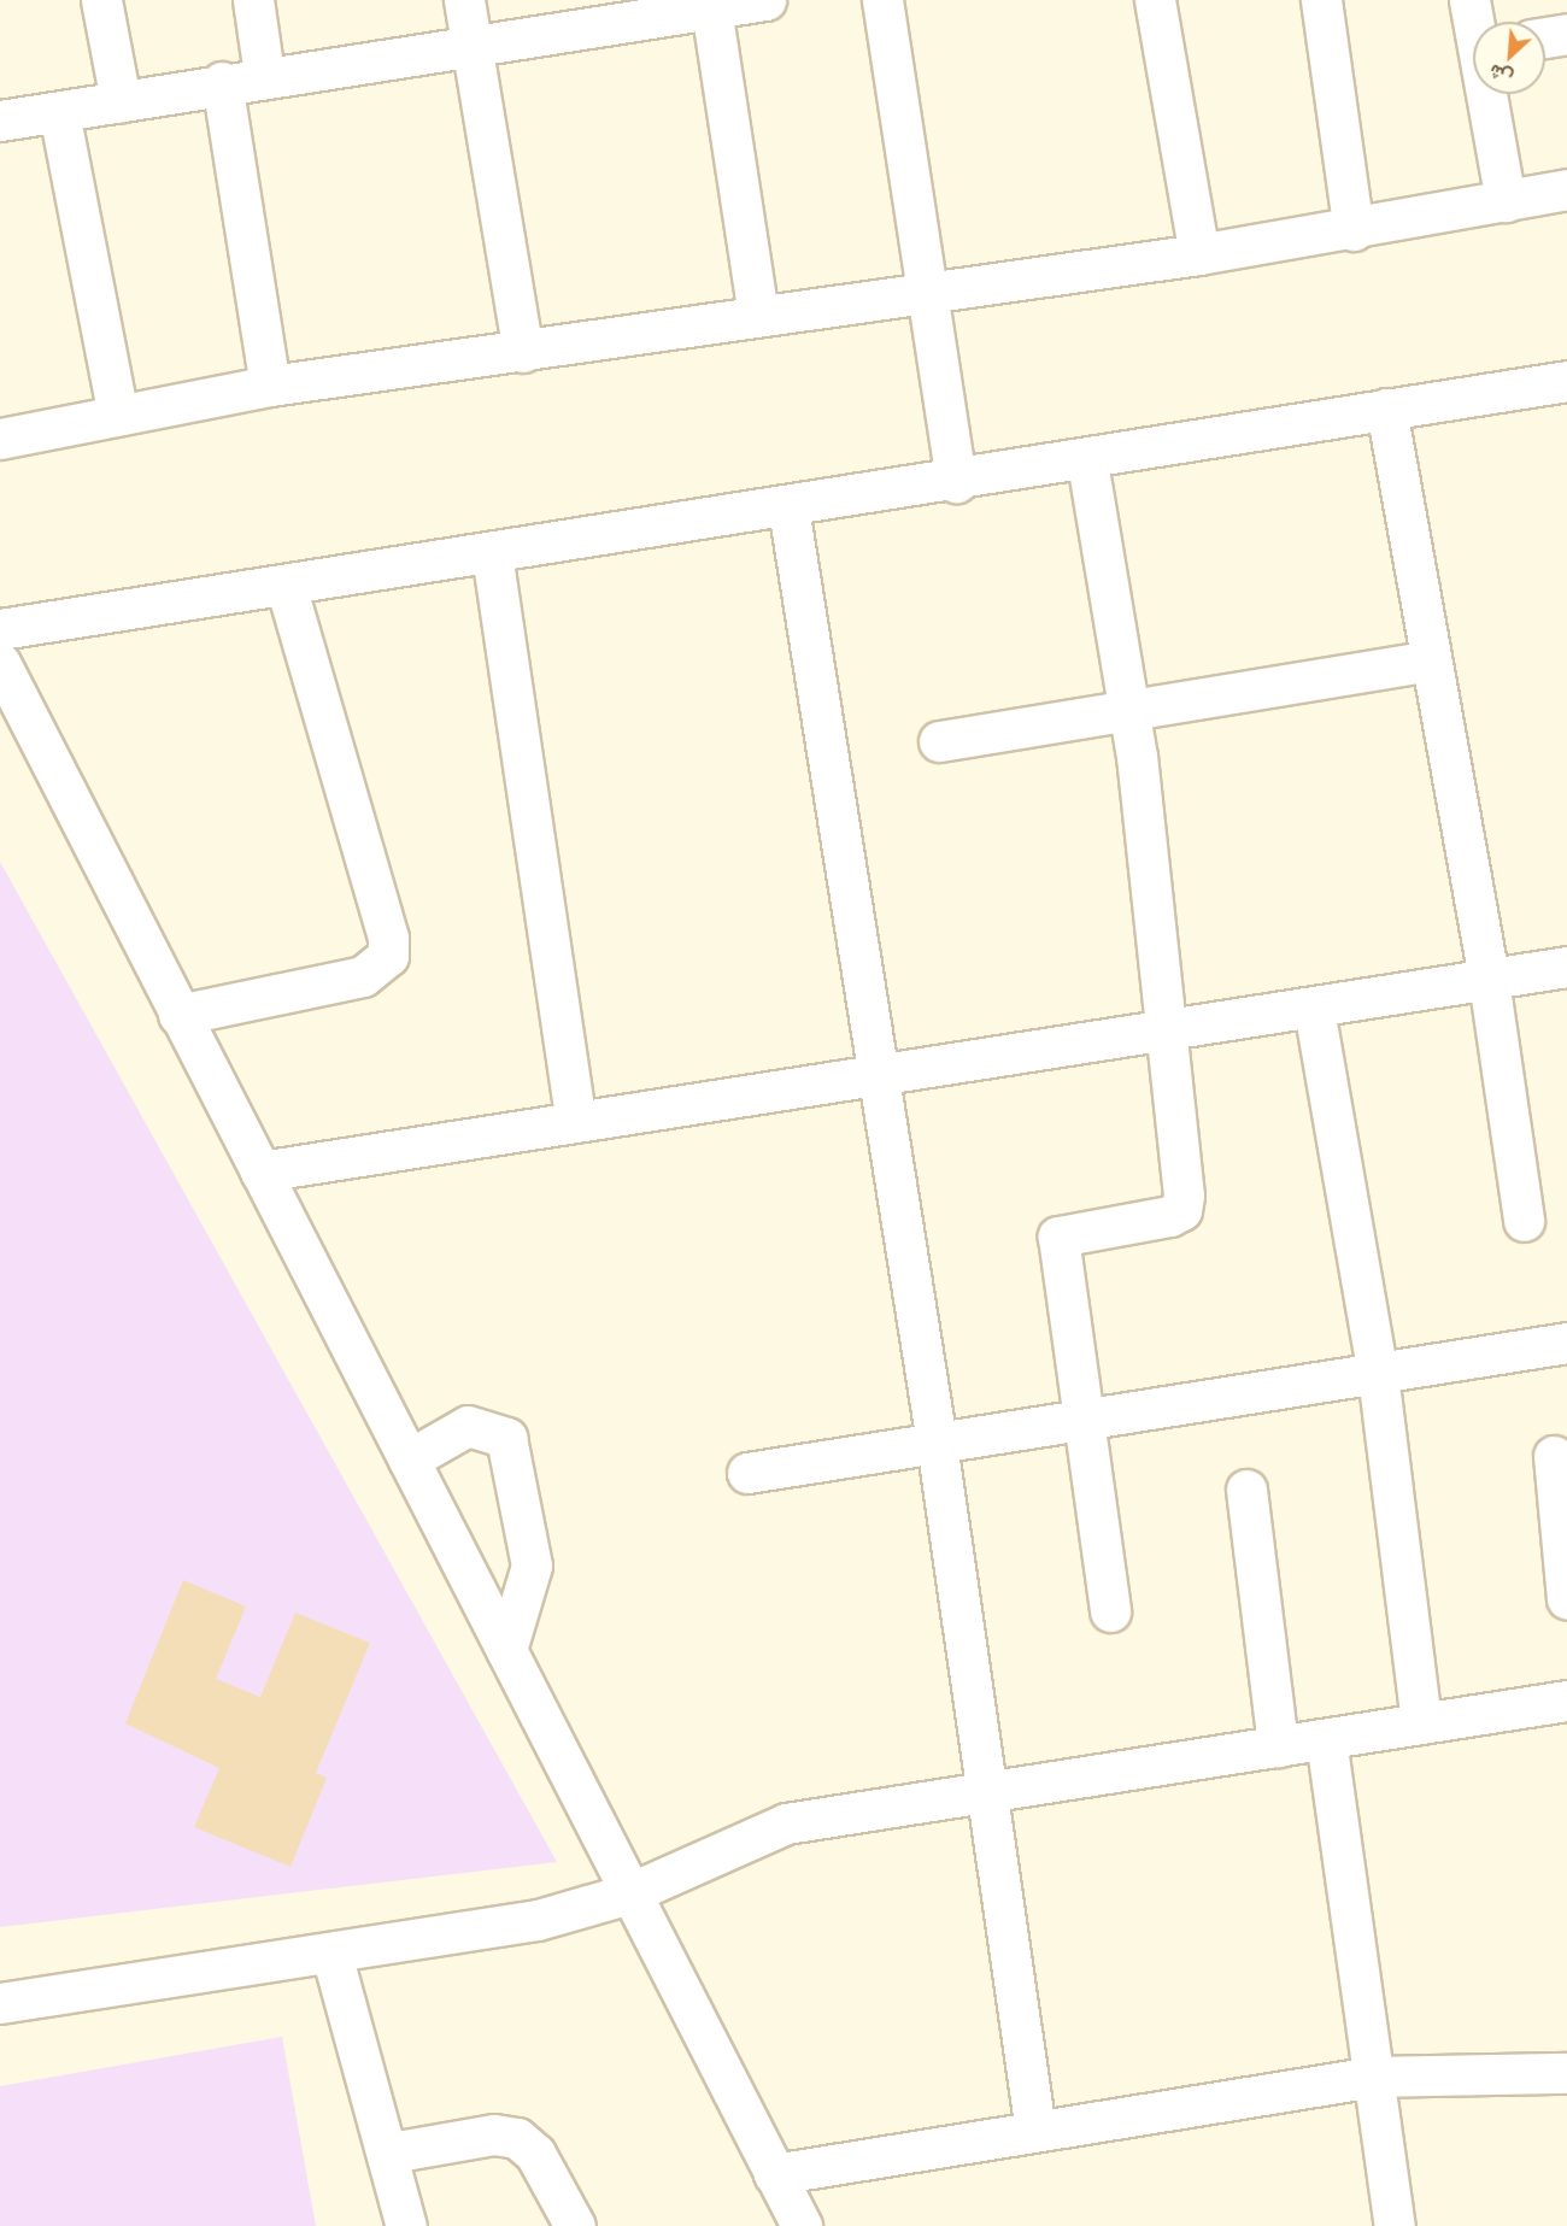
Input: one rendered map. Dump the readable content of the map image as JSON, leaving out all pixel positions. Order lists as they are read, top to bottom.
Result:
{
  "north": "bottom left"
}
